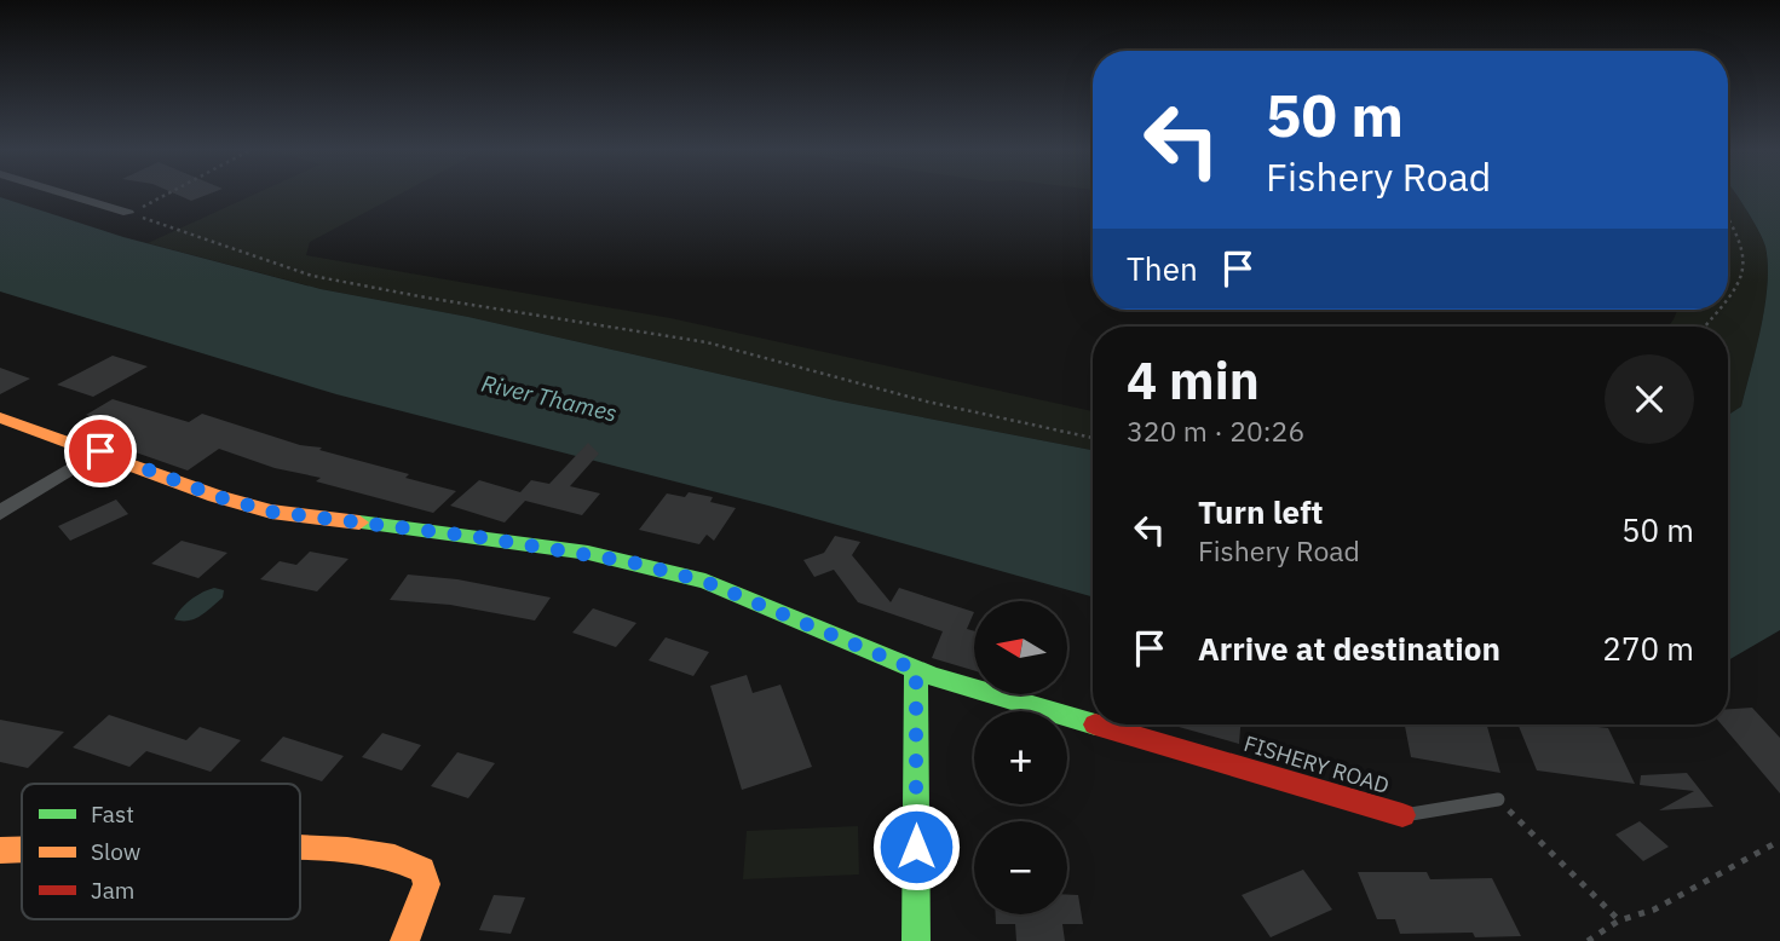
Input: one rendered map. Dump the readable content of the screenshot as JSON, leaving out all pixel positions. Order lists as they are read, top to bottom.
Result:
{
  "streets": {
    "street": ["FISHERY ROAD"]
  },
  "water": ["River Thames"],
  "legend": ["Fast", "Slow", "Jam"],
  "north": "left",
  "page": {
    "turn": ["50 m", "Fishery Road"],
    "then": "Then",
    "heading": ["4 min", "320 m · 20:26"],
    "list": [
      {
        "name": "Turn left",
        "note": "Fishery Road",
        "value": "50 m"
      },
      {
        "name": "Arrive at destination",
        "value": "270 m"
      }
    ],
    "map_buttons": ["+", "−"]
  }
}
